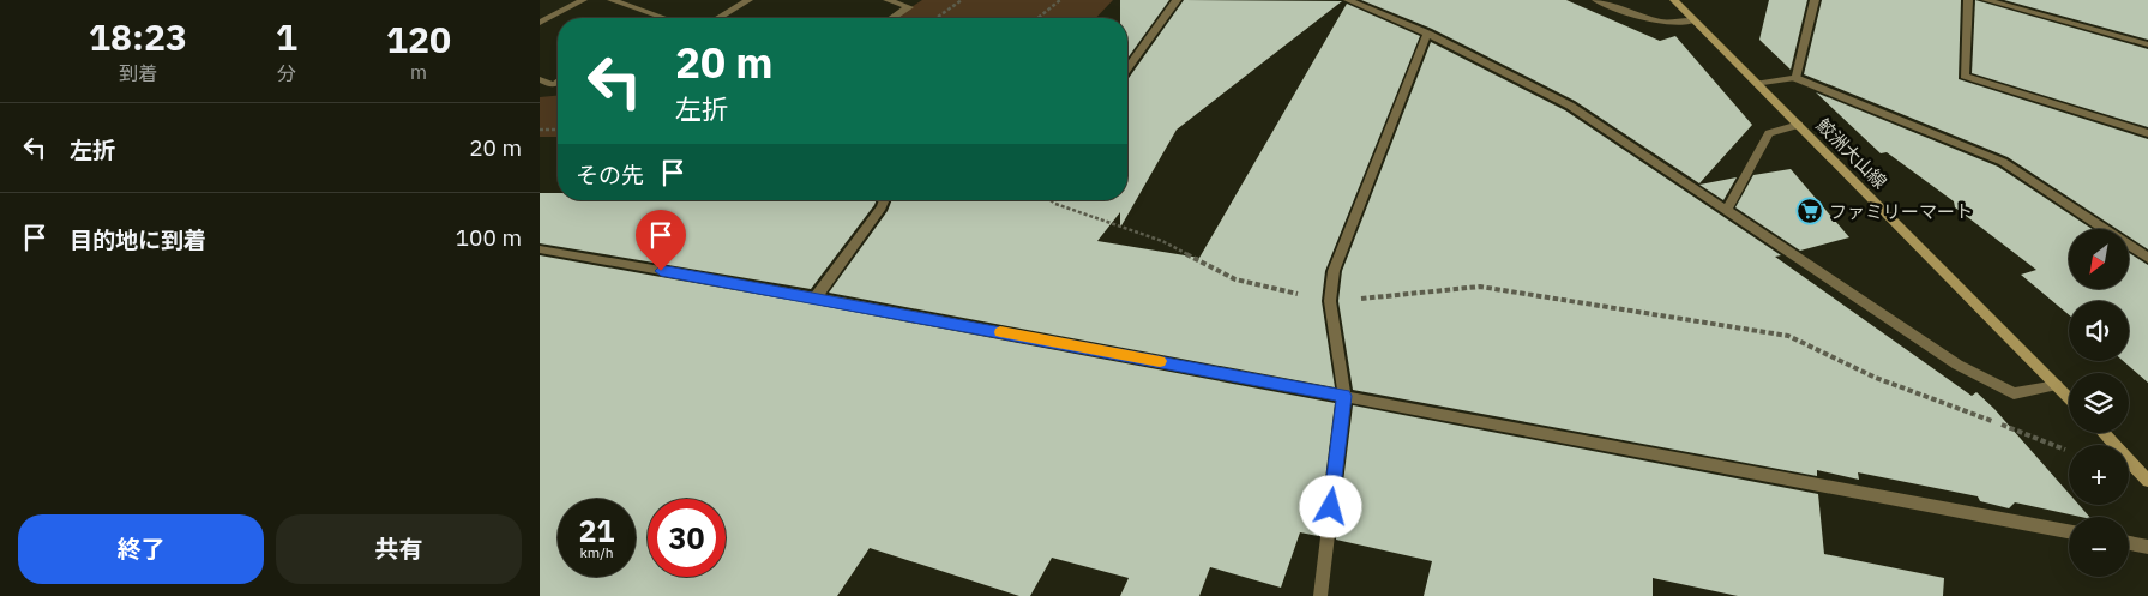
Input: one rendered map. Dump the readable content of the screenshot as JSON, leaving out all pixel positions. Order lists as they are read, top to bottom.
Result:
{
  "streets": {
    "main road": ["鮫洲大山線"]
  },
  "places": {
    "supermarket": ["ファミリーマート"]
  },
  "north": "bottom left",
  "page": {
    "eta": [
      "18:23",
      "到着",
      "1",
      "分",
      "120",
      "m"
    ],
    "turn": ["20 m", "左折"],
    "list": [
      {
        "name": "左折",
        "value": "20 m"
      },
      {
        "name": "目的地に到着",
        "value": "100 m"
      }
    ],
    "then": "その先",
    "map_buttons": ["+", "−"],
    "speed": "21 km/h",
    "limit": "30",
    "buttons": ["終了", "共有"]
  }
}
